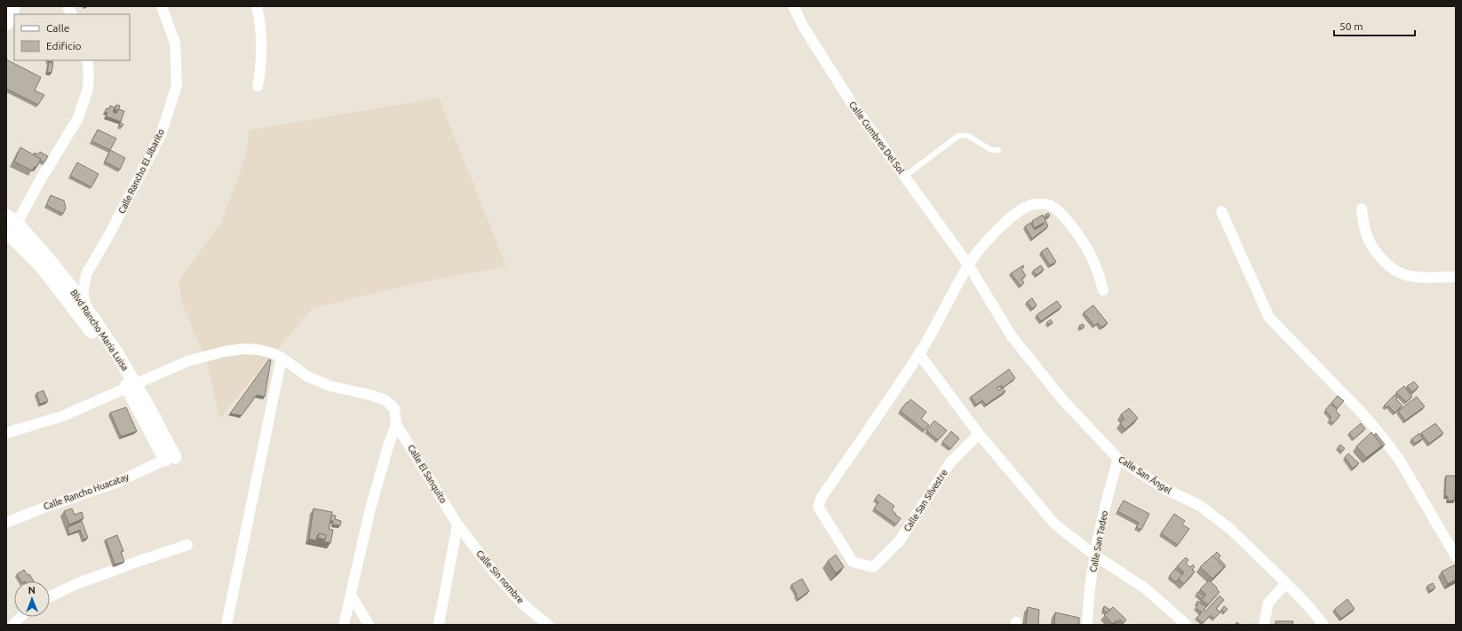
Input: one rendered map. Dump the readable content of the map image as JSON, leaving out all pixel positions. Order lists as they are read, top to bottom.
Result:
{
  "streets": {
    "street": [
      "Calle Cumbres Del Sol",
      "Calle Rancho El Jibarito",
      "Blvd Rancho Maria Luisa",
      "Calle El Sanquito",
      "Calle San Ángel",
      "Calle Rancho Huacatay",
      "Calle San Silvestre",
      "Calle San Tadeo",
      "Calle Sin nombre"
    ]
  },
  "crossings": [
    ["Calle Cumbres Del Sol", "Calle San Ángel"],
    ["Calle Rancho El Jibarito", "Blvd Rancho Maria Luisa"],
    ["Blvd Rancho Maria Luisa", "Calle Rancho Huacatay"],
    ["Calle El Sanquito", "Calle Sin nombre"],
    ["Calle San Ángel", "Calle San Tadeo"]
  ],
  "legend": ["Calle", "Edificio"],
  "scale_bar": "50 m",
  "north": "top"
}
